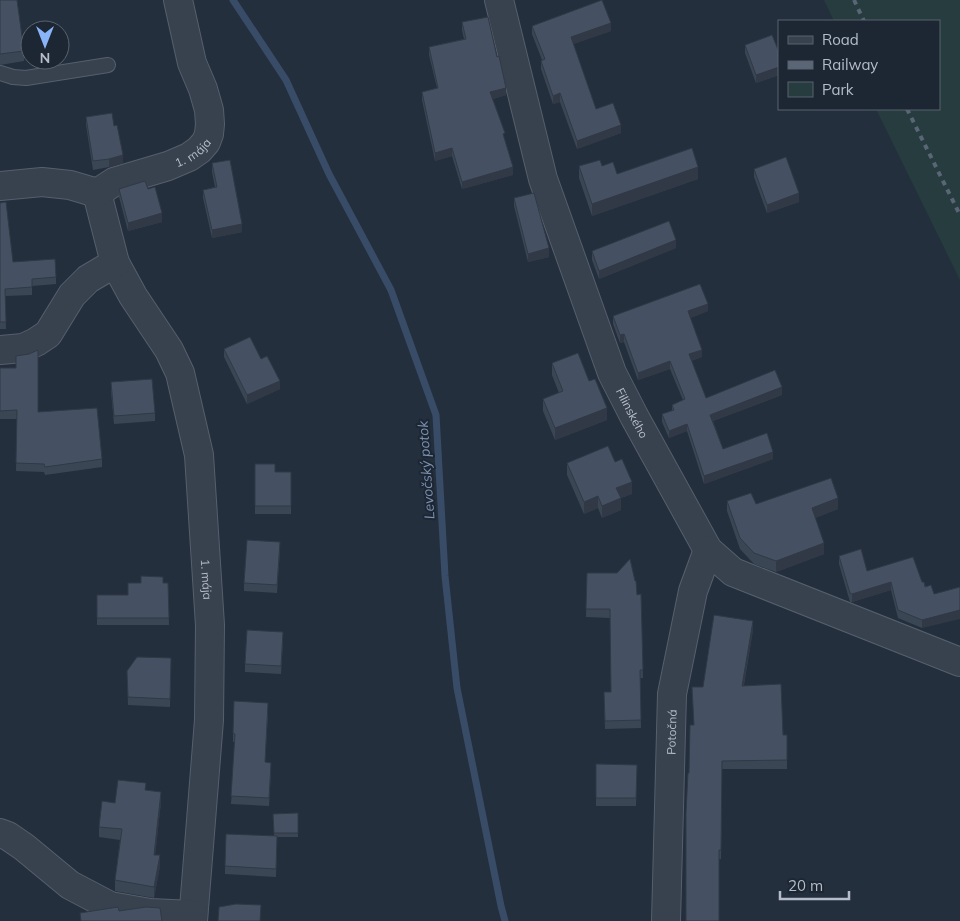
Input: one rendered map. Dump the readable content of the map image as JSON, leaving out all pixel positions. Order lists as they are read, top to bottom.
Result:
{
  "streets": {
    "street": ["1. mája", "Filinského", "Potočná"]
  },
  "crossings": [
    ["Filinského", "Potočná"]
  ],
  "water": ["Levočský potok"],
  "legend": ["Road", "Railway", "Park"],
  "scale_bar": "20 m",
  "north": "bottom"
}
